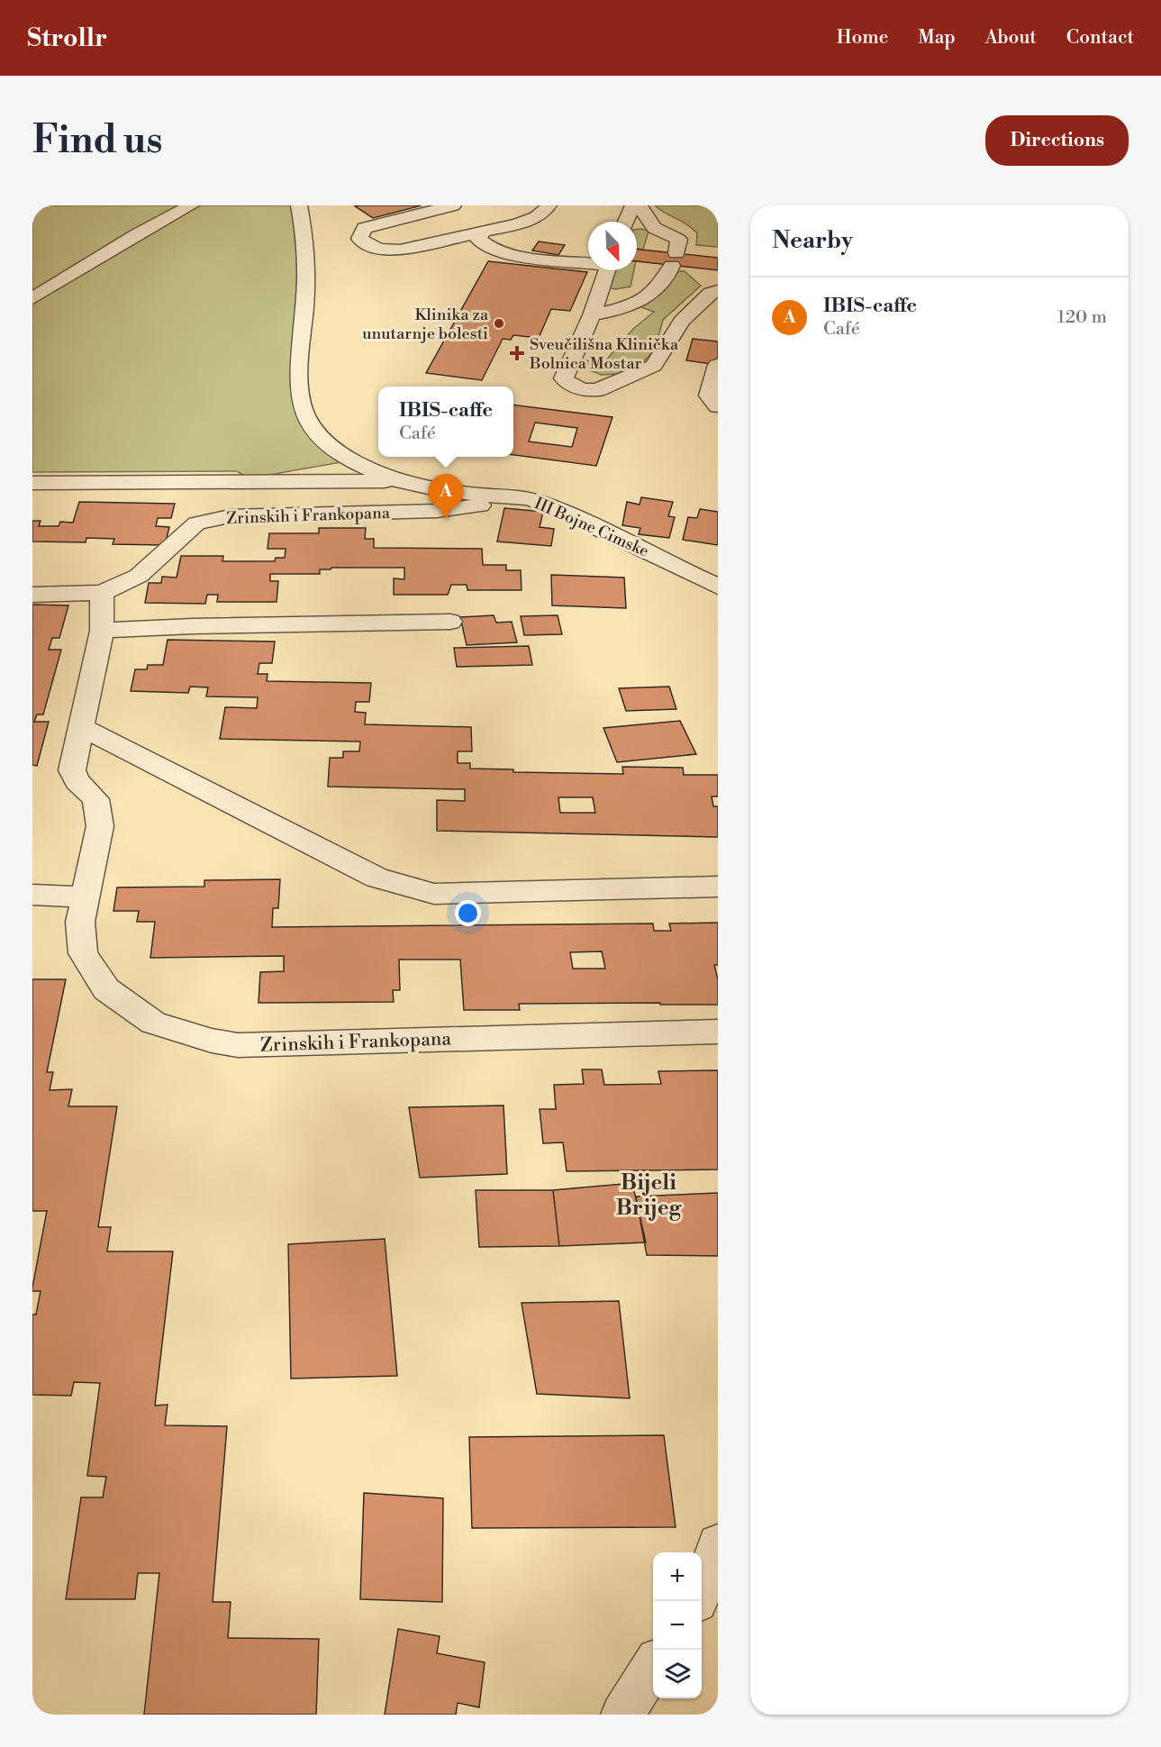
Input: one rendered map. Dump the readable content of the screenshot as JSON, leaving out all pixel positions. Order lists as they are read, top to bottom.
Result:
{
  "streets": {
    "street": ["Zrinskih i Frankopana", "III Bojne Cimske"]
  },
  "crossings": [
    ["Zrinskih i Frankopana", "III Bojne Cimske"]
  ],
  "districts": ["Bijeli Brijeg"],
  "places": {
    "other": ["Klinika za unutarnje bolesti"],
    "health": ["Sveučilišna Klinička Bolnica Mostar"]
  },
  "north": "bottom right",
  "page": {
    "header": "Strollr",
    "nav": [
      "Home",
      "Map",
      "About",
      "Contact"
    ],
    "buttons": "Directions",
    "title": "Find us",
    "heading": "Nearby",
    "list": [
      {
        "mark": "A",
        "name": "IBIS-caffe",
        "note": "Café",
        "value": "120 m"
      }
    ],
    "popup": ["IBIS-caffe", "Café"],
    "pins": "A",
    "map_buttons": ["+", "−"]
  }
}
